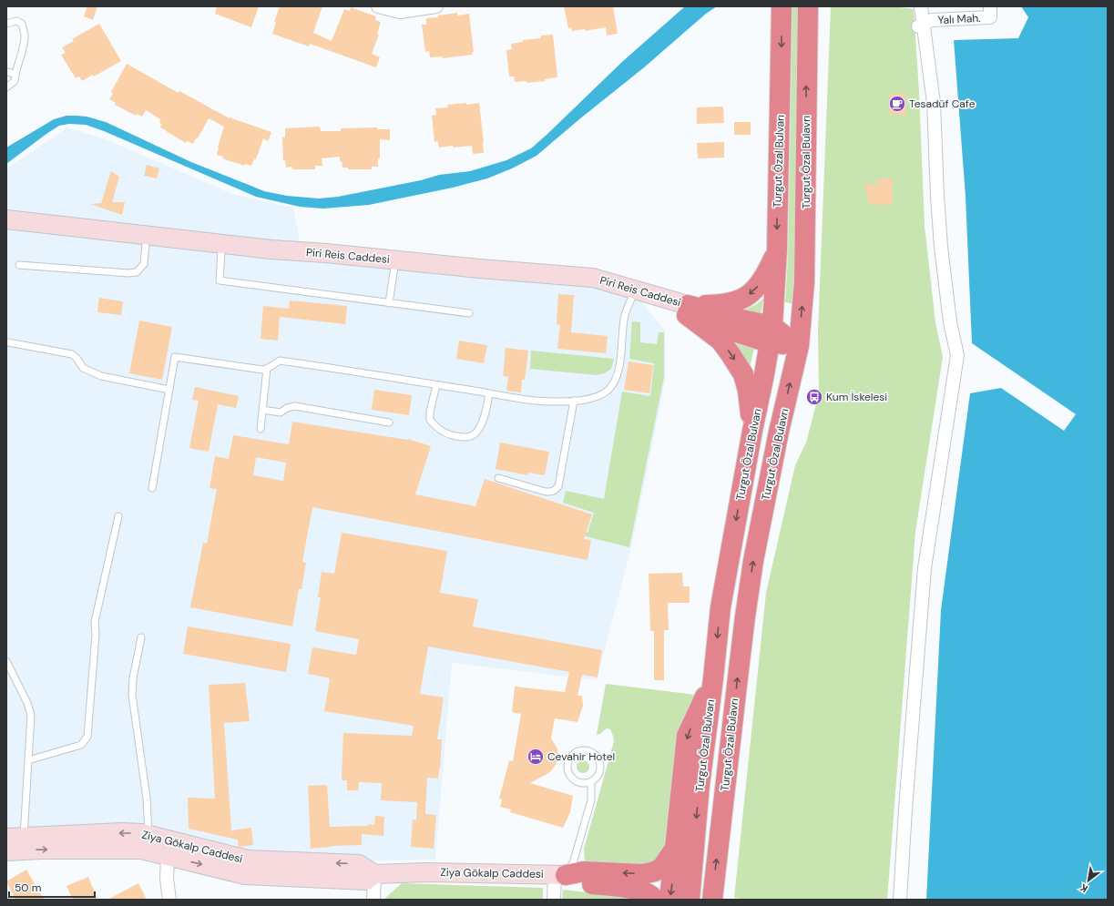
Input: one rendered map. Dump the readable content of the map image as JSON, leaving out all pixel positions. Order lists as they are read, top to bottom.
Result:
{
  "streets": {
    "highway": ["Turgut Özal Bulvarı", "Turgut Özal Bulavrı"],
    "main road": ["Piri Reis Caddesi", "Ziya Gökalp Caddesi"],
    "street": ["Yalı Mah."]
  },
  "one_way": ["Turgut Özal Bulavrı"],
  "places": {
    "cafe": ["Tesadüf Cafe"],
    "bus stop": ["Kum İskelesi"],
    "hotel": ["Cevahir Hotel"]
  },
  "scale_bar": "50 m",
  "north": "bottom left"
}
